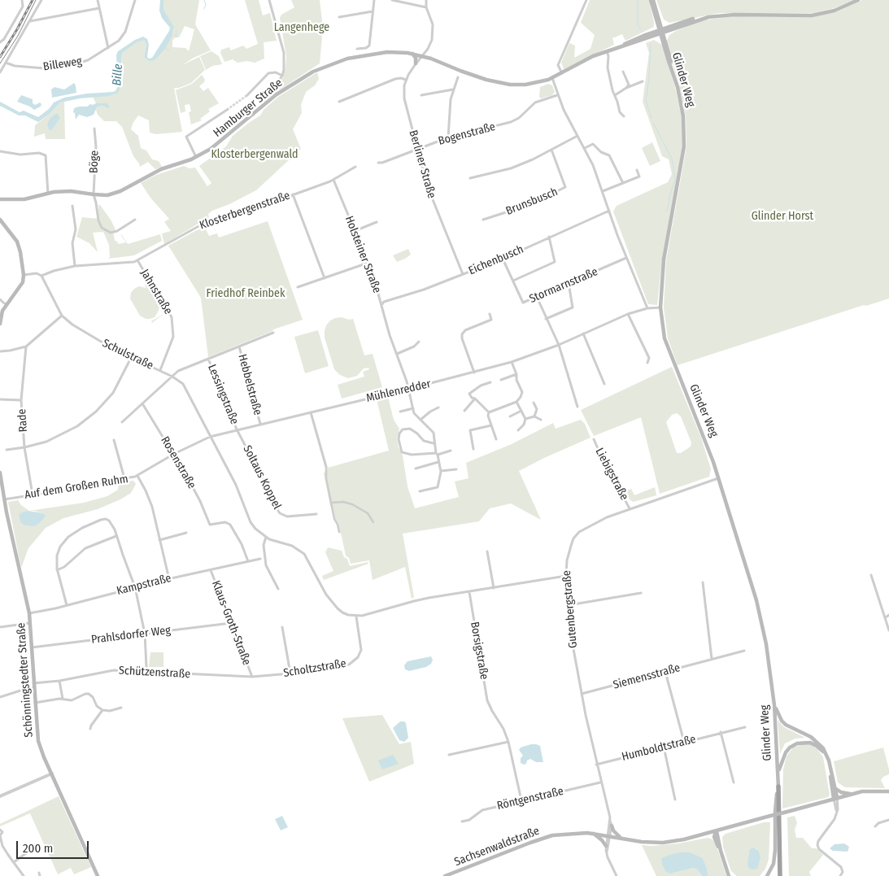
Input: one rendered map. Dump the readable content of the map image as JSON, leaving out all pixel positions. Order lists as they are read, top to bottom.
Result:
{
  "streets": {
    "main road": [
      "Glinder Weg",
      "Hamburger Straße",
      "Schönningstedter Straße",
      "Sachsenwaldstraße"
    ],
    "street": [
      "Billeweg",
      "Bogenstraße",
      "Böge",
      "Berliner Straße",
      "Brunsbusch",
      "Klosterbergenstraße",
      "Holsteiner Straße",
      "Eichenbusch",
      "Stormarnstraße",
      "Jahnstraße",
      "Schulstraße",
      "Hebbelstraße",
      "Mühlenredder",
      "Lessingstraße",
      "Rade",
      "Rosenstraße",
      "Liebigstraße",
      "Soltaus Koppel",
      "Auf dem Großen Ruhm",
      "Kampstraße",
      "Gutenbergstraße",
      "Klaus-Groth-Straße",
      "Prahlsdorfer Weg",
      "Borsigstraße",
      "Scholtzstraße",
      "Schützenstraße",
      "Siemensstraße",
      "Humboldtstraße",
      "Röntgenstraße"
    ]
  },
  "crossings": [
    ["Glinder Weg", "Hamburger Straße"],
    ["Glinder Weg", "Mühlenredder"],
    ["Glinder Weg", "Gutenbergstraße"],
    ["Hamburger Straße", "Böge"],
    ["Hamburger Straße", "Berliner Straße"],
    ["Bogenstraße", "Berliner Straße"],
    ["Berliner Straße", "Eichenbusch"],
    ["Klosterbergenstraße", "Holsteiner Straße"],
    ["Klosterbergenstraße", "Jahnstraße"],
    ["Klosterbergenstraße", "Schulstraße"],
    ["Holsteiner Straße", "Eichenbusch"],
    ["Holsteiner Straße", "Mühlenredder"],
    ["Eichenbusch", "Stormarnstraße"],
    ["Jahnstraße", "Schulstraße"],
    ["Schulstraße", "Mühlenredder"],
    ["Hebbelstraße", "Mühlenredder"],
    ["Mühlenredder", "Lessingstraße"],
    ["Mühlenredder", "Rosenstraße"],
    ["Mühlenredder", "Soltaus Koppel"],
    ["Mühlenredder", "Auf dem Großen Ruhm"],
    ["Lessingstraße", "Soltaus Koppel"],
    ["Rade", "Auf dem Großen Ruhm"],
    ["Rosenstraße", "Kampstraße"],
    ["Liebigstraße", "Gutenbergstraße"],
    ["Auf dem Großen Ruhm", "Kampstraße"],
    ["Auf dem Großen Ruhm", "Schönningstedter Straße"],
    ["Kampstraße", "Klaus-Groth-Straße"],
    ["Kampstraße", "Schönningstedter Straße"],
    ["Gutenbergstraße", "Siemensstraße"],
    ["Gutenbergstraße", "Humboldtstraße"],
    ["Gutenbergstraße", "Röntgenstraße"],
    ["Gutenbergstraße", "Sachsenwaldstraße"],
    ["Klaus-Groth-Straße", "Prahlsdorfer Weg"],
    ["Klaus-Groth-Straße", "Scholtzstraße"],
    ["Klaus-Groth-Straße", "Schützenstraße"],
    ["Prahlsdorfer Weg", "Schönningstedter Straße"],
    ["Borsigstraße", "Röntgenstraße"],
    ["Scholtzstraße", "Schützenstraße"],
    ["Schützenstraße", "Schönningstedter Straße"]
  ],
  "water": ["Bille"],
  "parks": [
    "Langenhege",
    "Klosterbergenwald",
    "Glinder Horst",
    "Friedhof Reinbek"
  ],
  "scale_bar": "200 m"
}
